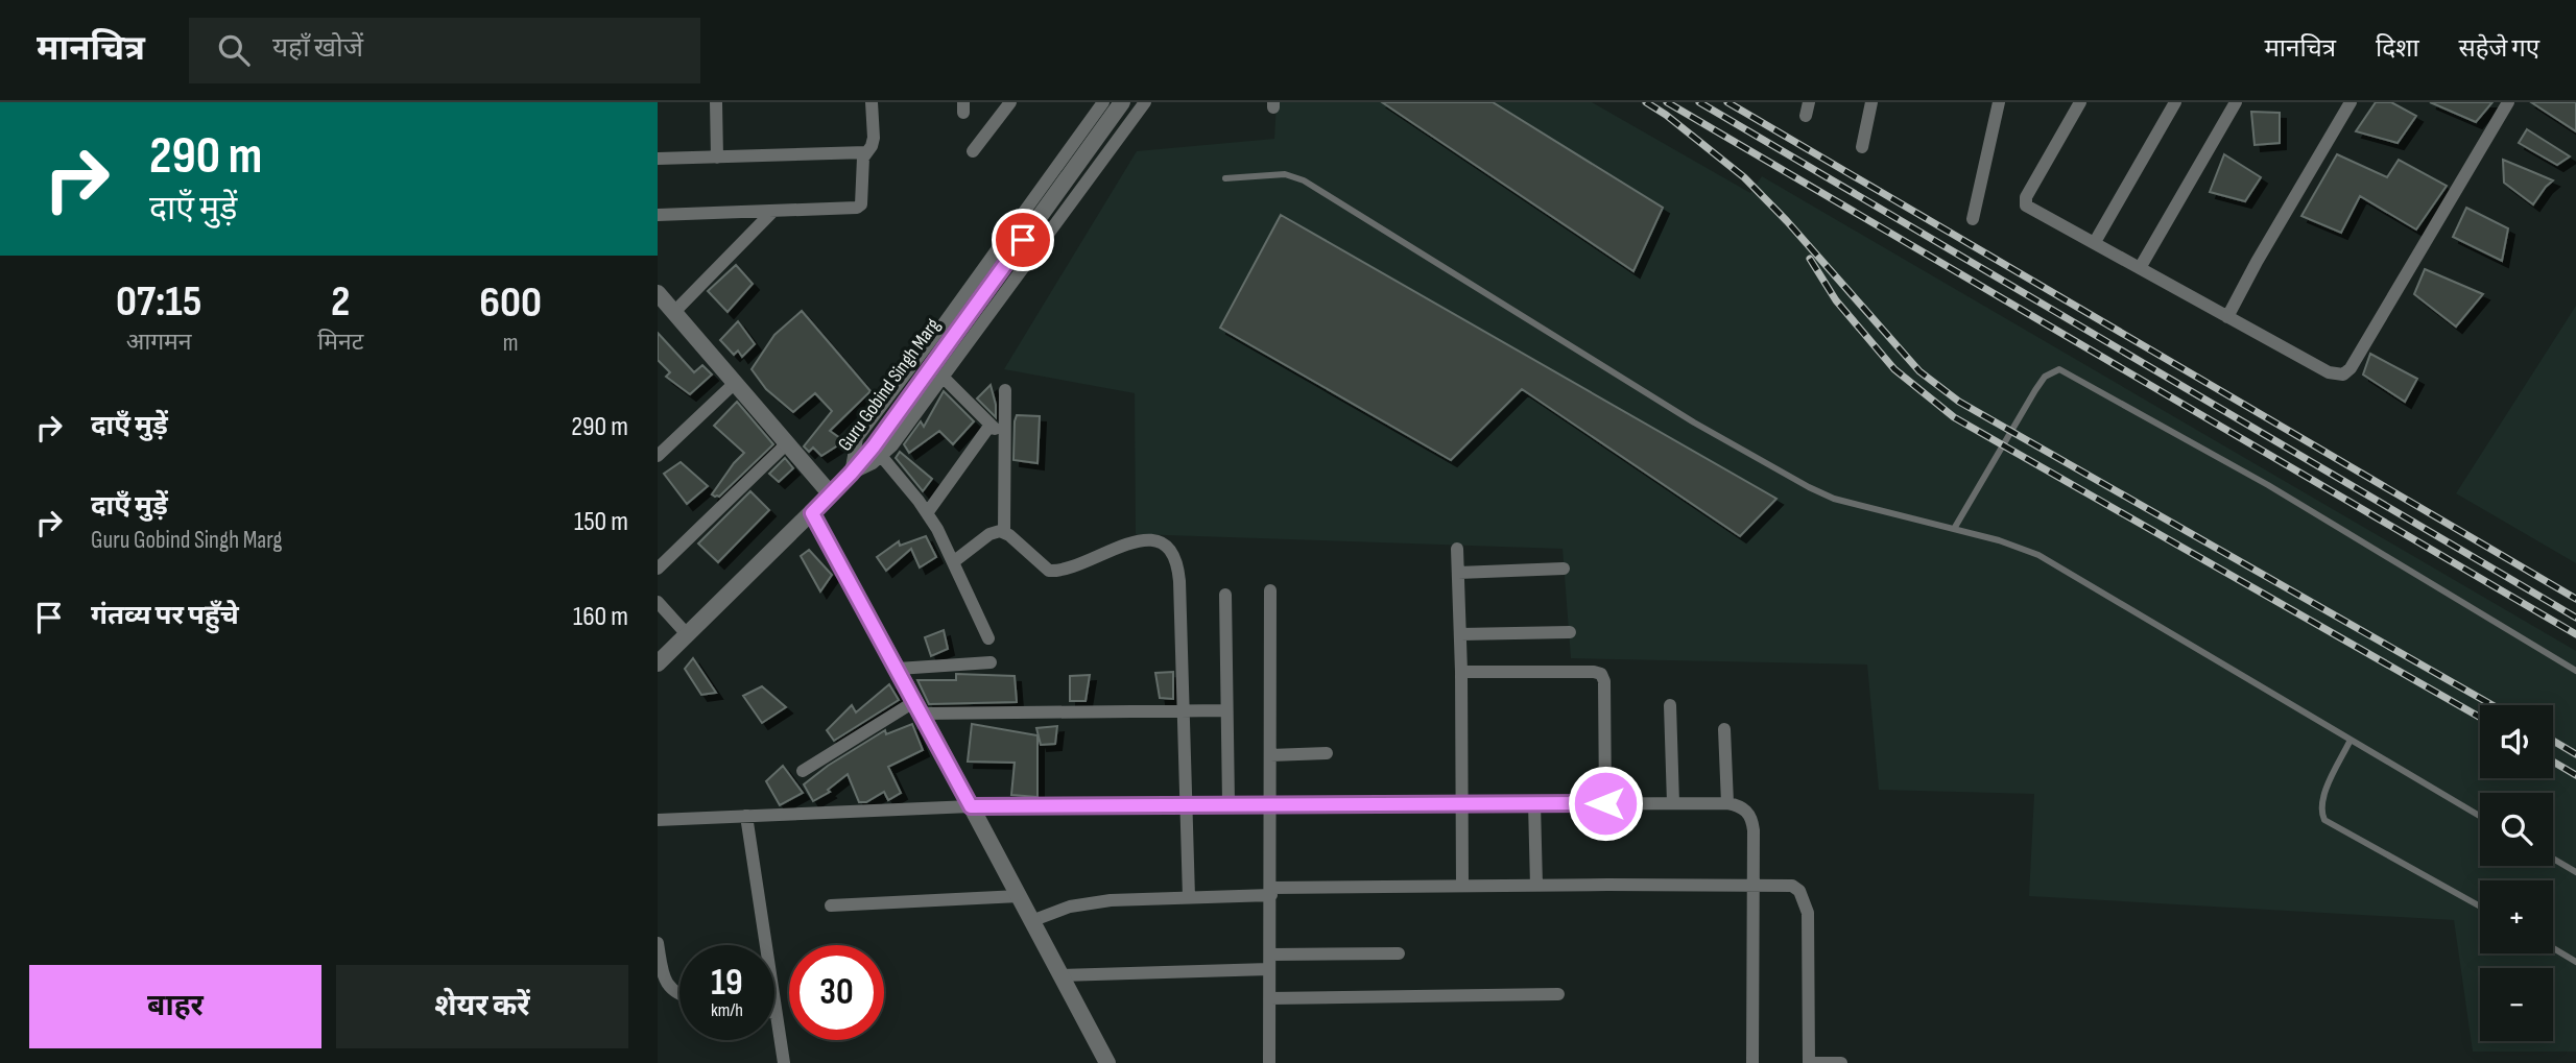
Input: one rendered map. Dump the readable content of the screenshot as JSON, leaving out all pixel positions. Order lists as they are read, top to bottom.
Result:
{
  "streets": {
    "street": ["Guru Gobind Singh Marg"]
  },
  "page": {
    "header": "मानचित्र",
    "search": "यहाँ खोजें",
    "nav": ["मानचित्र", "दिशा", "सहेजे गए"],
    "turn": ["290 m", "दाएँ मुड़ें"],
    "eta": [
      "07:15",
      "आगमन",
      "2",
      "मिनट",
      "600",
      "m"
    ],
    "list": [
      {
        "name": "दाएँ मुड़ें",
        "value": "290 m"
      },
      {
        "name": "दाएँ मुड़ें",
        "note": "Guru Gobind Singh Marg",
        "value": "150 m"
      },
      {
        "name": "गंतव्य पर पहुँचे",
        "value": "160 m"
      }
    ],
    "map_buttons": ["+", "−"],
    "speed": "19 km/h",
    "limit": "30",
    "buttons": ["बाहर", "शेयर करें"]
  }
}
